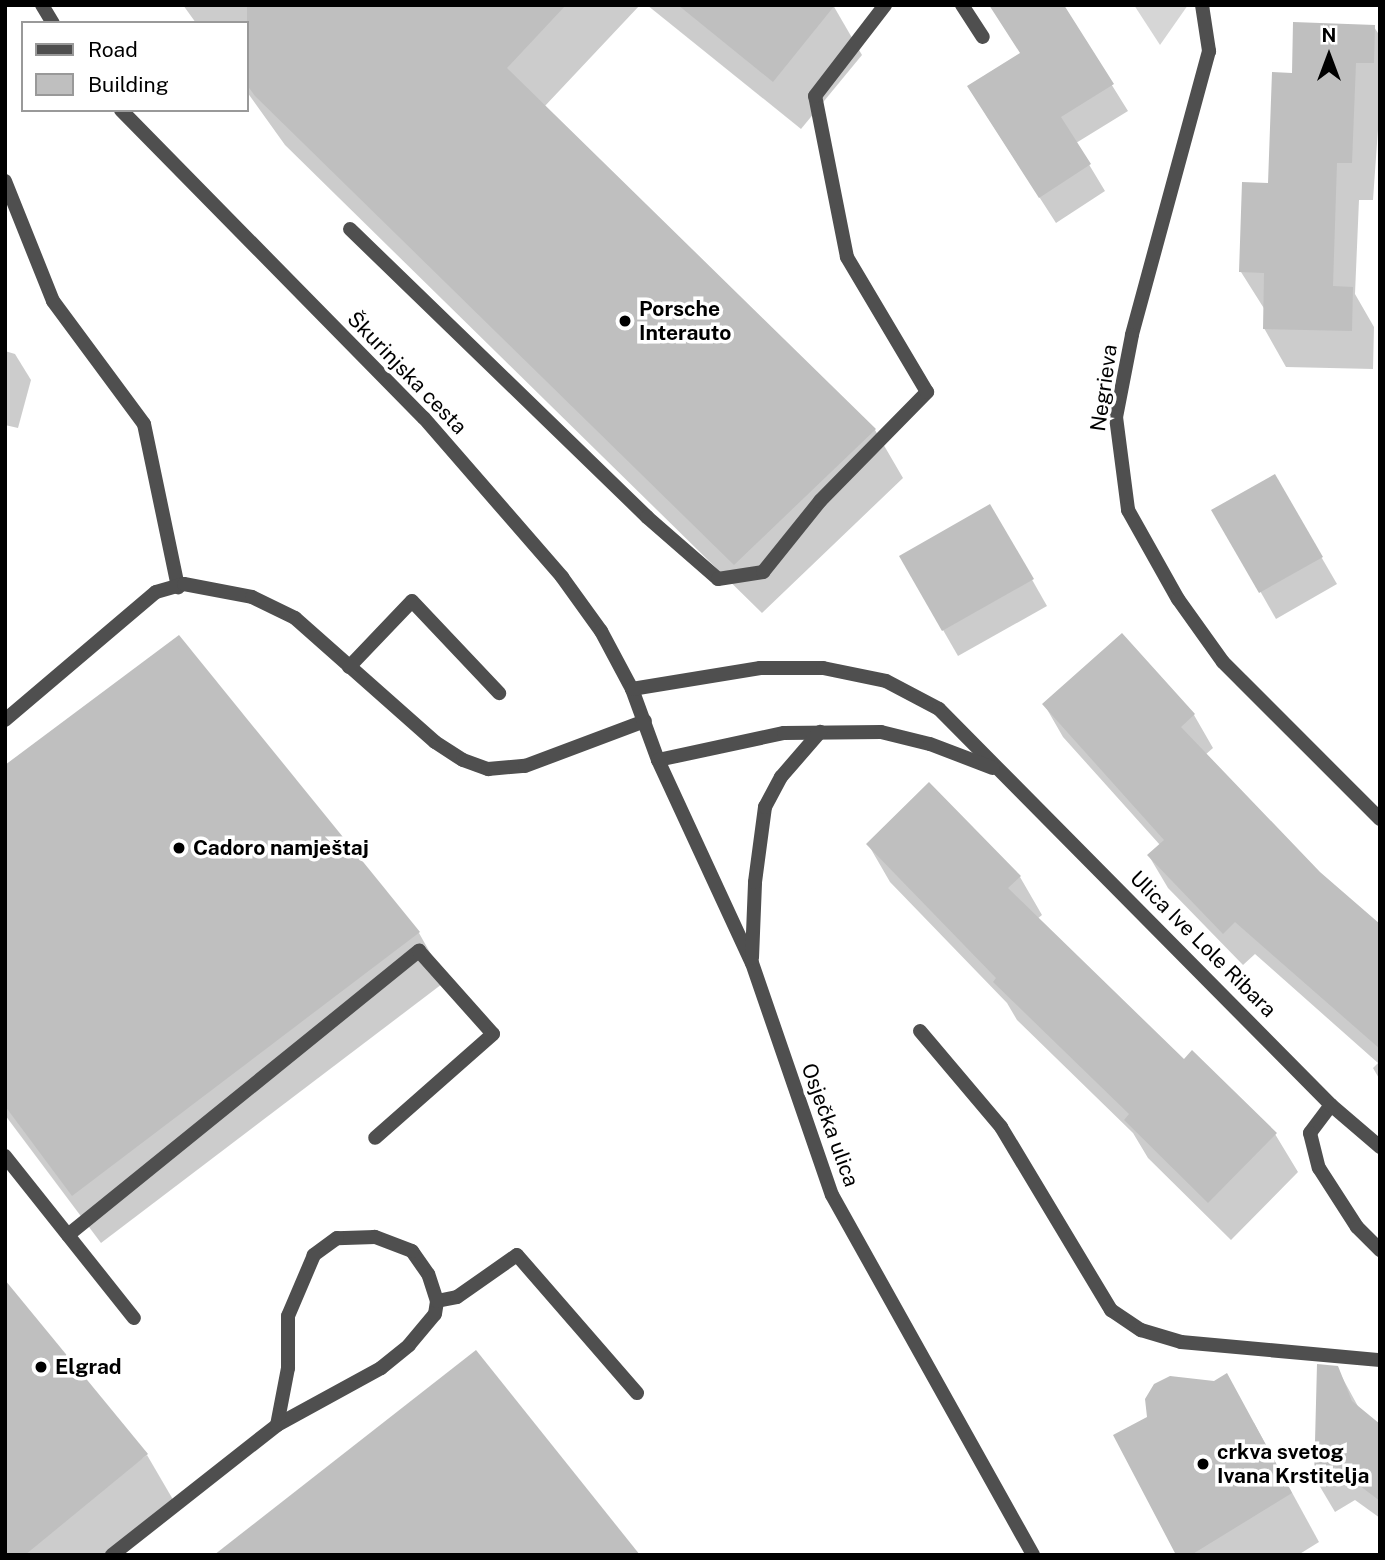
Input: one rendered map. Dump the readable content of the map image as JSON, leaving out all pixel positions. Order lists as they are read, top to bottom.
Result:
{
  "streets": {
    "street": [
      "Škurinjska cesta",
      "Negrieva",
      "Ulica Ive Lole Ribara",
      "Osječka ulica"
    ]
  },
  "crossings": [
    ["Škurinjska cesta", "Ulica Ive Lole Ribara"],
    ["Škurinjska cesta", "Osječka ulica"],
    ["Ulica Ive Lole Ribara", "Osječka ulica"]
  ],
  "places": [
    "Porsche Interauto",
    "Cadoro namještaj",
    "Elgrad",
    "crkva svetog Ivana Krstitelja"
  ],
  "legend": ["Road", "Building"],
  "north": "top"
}
